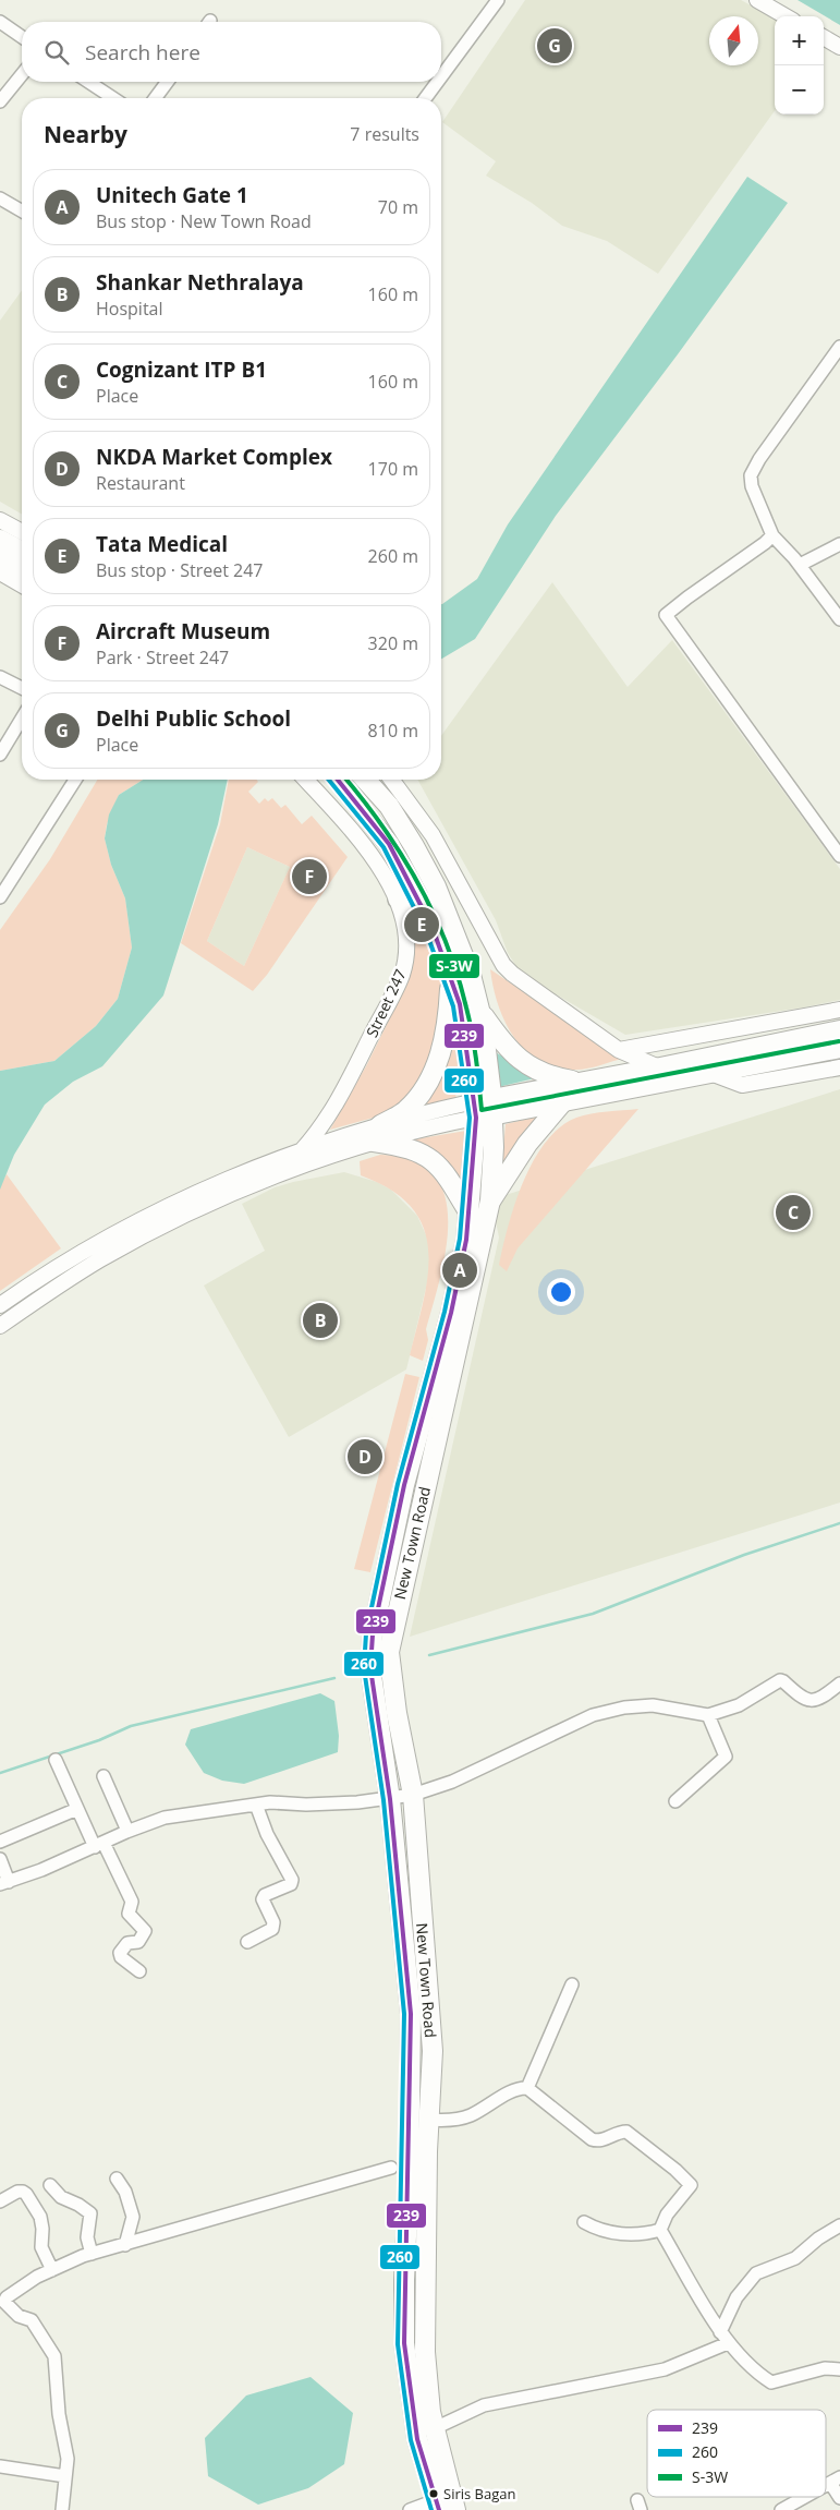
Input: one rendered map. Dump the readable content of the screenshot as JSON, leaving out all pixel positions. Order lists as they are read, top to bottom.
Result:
{
  "streets": {
    "main road": ["New Town Road"],
    "street": ["Street 247"]
  },
  "places": ["Siris Bagan"],
  "lines": ["transit line 239", "transit line 260", "transit line S-3W"],
  "legend": ["239", "260", "S-3W"],
  "north": "top",
  "page": {
    "map_buttons": ["+", "−"],
    "search": "Search here",
    "pins": [
      "G",
      "F",
      "E",
      "C",
      "A",
      "B",
      "D"
    ],
    "heading": ["Nearby", "7 results"],
    "list": [
      {
        "mark": "A",
        "name": "Unitech Gate 1",
        "note": "Bus stop · New Town Road",
        "value": "70 m"
      },
      {
        "mark": "B",
        "name": "Shankar Nethralaya",
        "note": "Hospital",
        "value": "160 m"
      },
      {
        "mark": "C",
        "name": "Cognizant ITP B1",
        "note": "Place",
        "value": "160 m"
      },
      {
        "mark": "D",
        "name": "NKDA Market Complex",
        "note": "Restaurant",
        "value": "170 m"
      },
      {
        "mark": "E",
        "name": "Tata Medical",
        "note": "Bus stop · Street 247",
        "value": "260 m"
      },
      {
        "mark": "F",
        "name": "Aircraft Museum",
        "note": "Park · Street 247",
        "value": "320 m"
      },
      {
        "mark": "G",
        "name": "Delhi Public School",
        "note": "Place",
        "value": "810 m"
      }
    ]
  }
}
